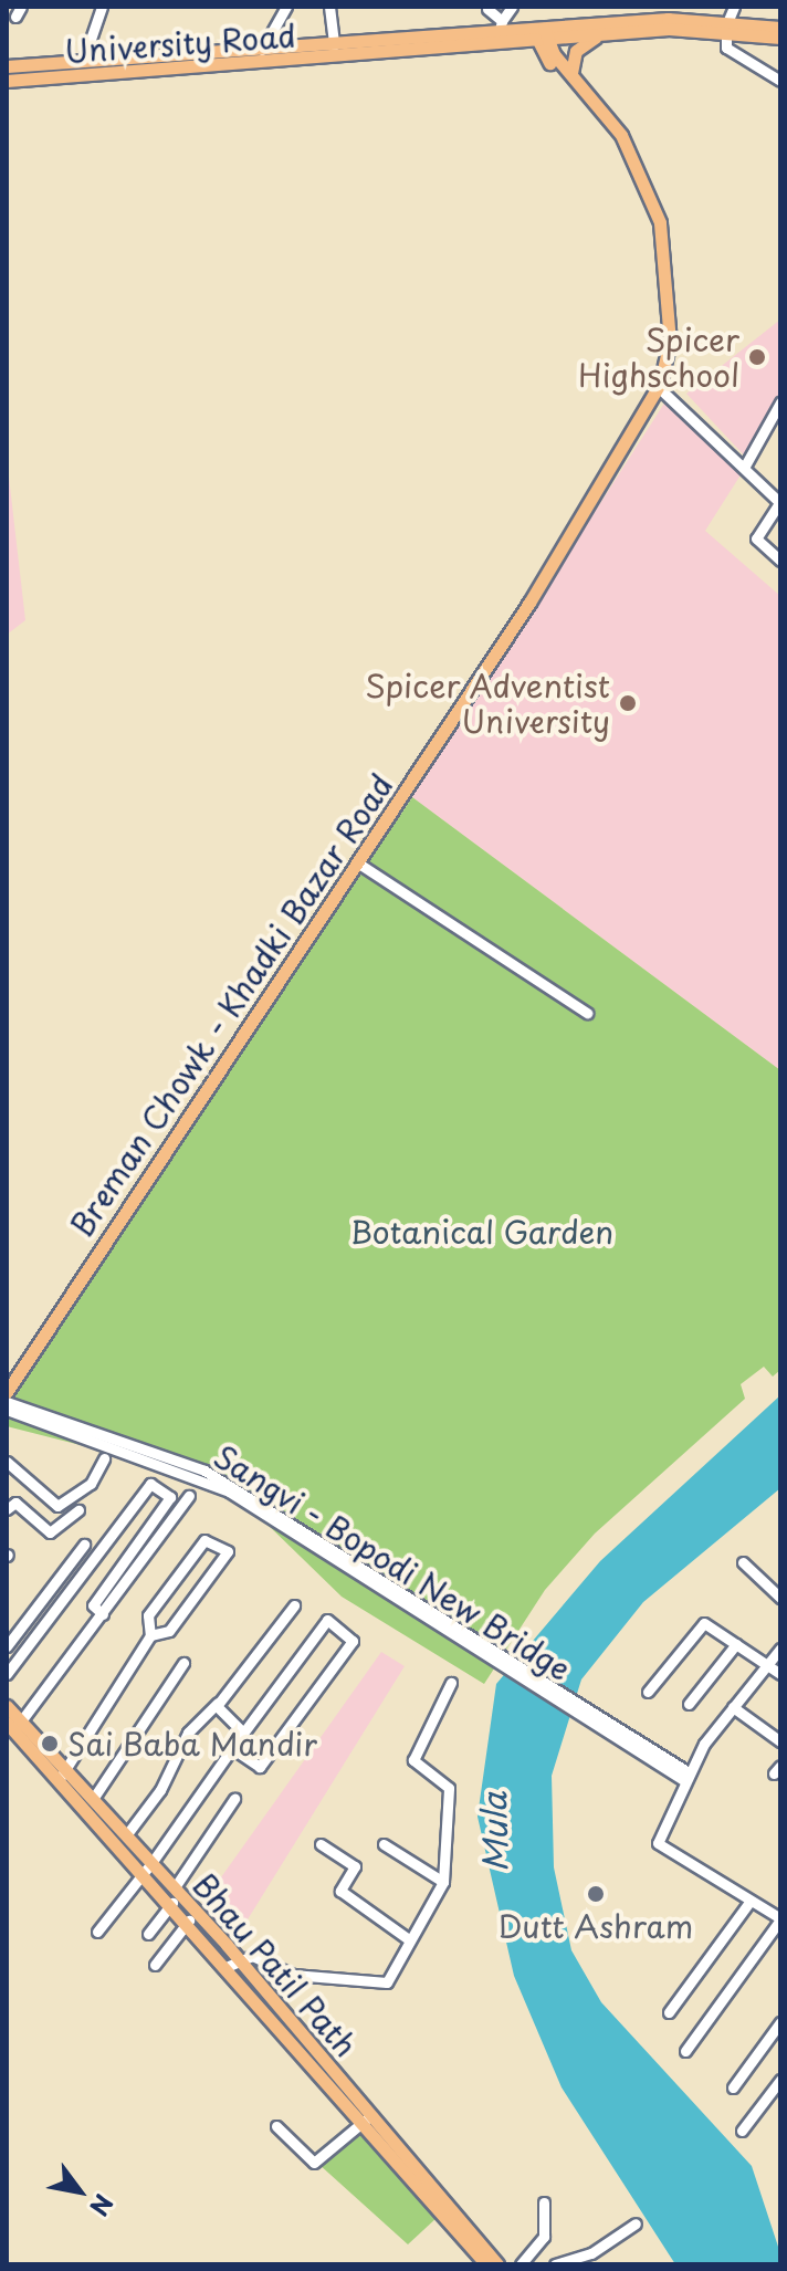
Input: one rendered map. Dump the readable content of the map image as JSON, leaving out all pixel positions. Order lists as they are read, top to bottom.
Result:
{
  "streets": {
    "main road": ["University Road", "Breman Chowk - Khadki Bazar Road", "Bhau Patil Path"],
    "street": ["Sangvi - Bopodi New Bridge"]
  },
  "crossings": [
    ["University Road", "Breman Chowk - Khadki Bazar Road"]
  ],
  "water": ["Mula"],
  "parks": ["Botanical Garden"],
  "places": [
    "Spicer Highschool",
    "Spicer Adventist University",
    "Sai Baba Mandir",
    "Dutt Ashram"
  ],
  "north": "bottom right"
}
